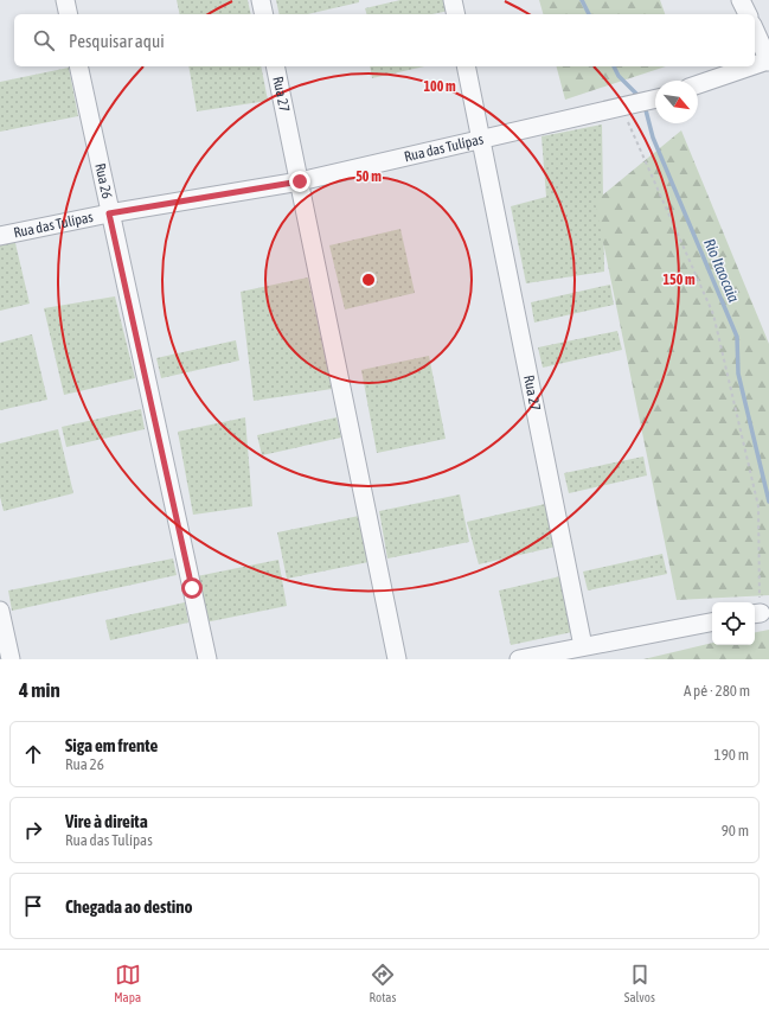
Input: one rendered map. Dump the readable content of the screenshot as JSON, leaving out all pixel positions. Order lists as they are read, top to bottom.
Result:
{
  "streets": {
    "street": ["Rua 27", "Rua das Tulípas", "Rua 26"]
  },
  "crossings": [
    ["Rua 27", "Rua das Tulípas"],
    ["Rua das Tulípas", "Rua 26"]
  ],
  "water": ["Rio Itaocaia"],
  "north": "bottom right",
  "page": {
    "search": "Pesquisar aqui",
    "heading": ["4 min", "A pé · 280 m"],
    "list": [
      ["Siga em frente", "Rua 26", "190 m"],
      ["Vire à direita", "Rua das Tulípas", "90 m"],
      "Chegada ao destino"
    ],
    "nav": ["Mapa", "Rotas", "Salvos"]
  },
  "rings": ["100 m", "50 m", "150 m"]
}
